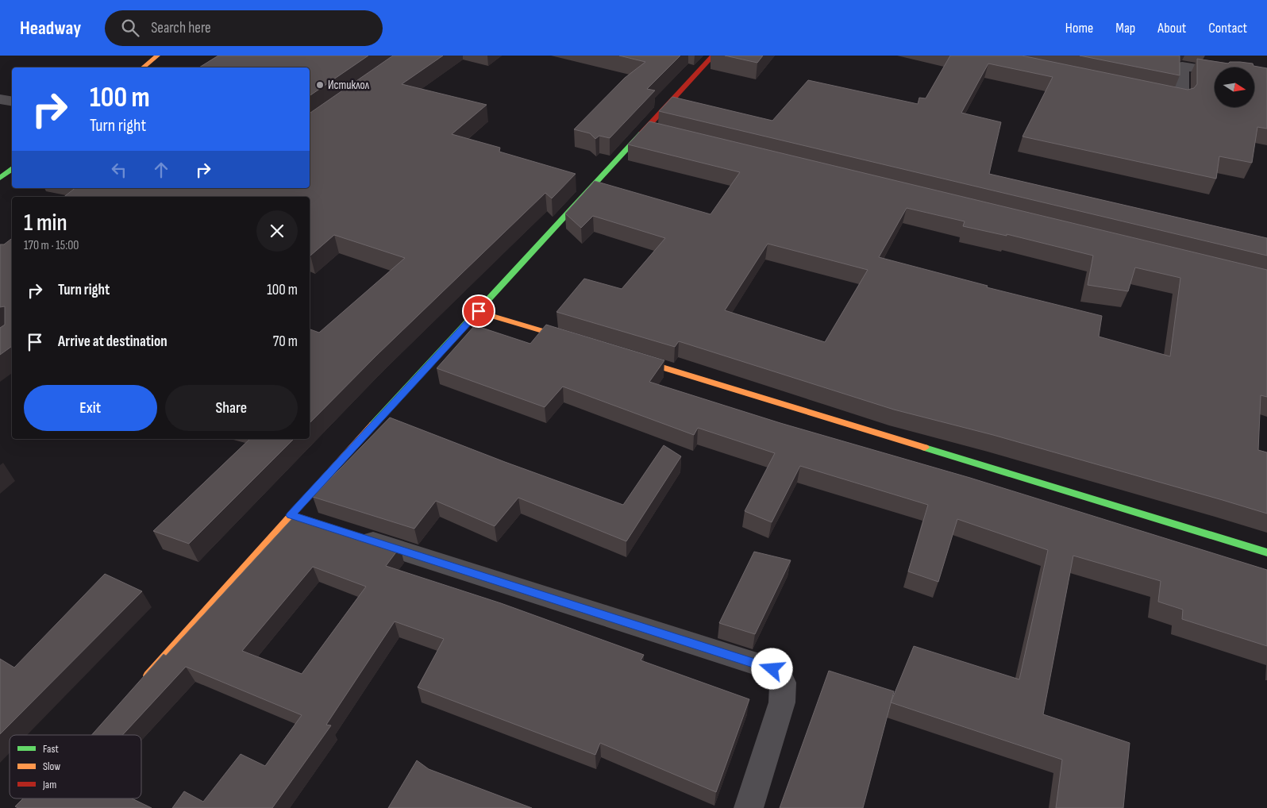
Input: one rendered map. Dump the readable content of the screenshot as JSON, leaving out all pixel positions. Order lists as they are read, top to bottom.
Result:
{
  "places": ["Истиклол"],
  "legend": ["Fast", "Slow", "Jam"],
  "north": "right",
  "page": {
    "header": "Headway",
    "search": "Search here",
    "nav": [
      "Home",
      "Map",
      "About",
      "Contact"
    ],
    "turn": ["100 m", "Turn right"],
    "heading": ["1 min", "170 m · 15:00"],
    "list": [
      {
        "name": "Turn right",
        "value": "100 m"
      },
      {
        "name": "Arrive at destination",
        "value": "70 m"
      }
    ],
    "buttons": ["Exit", "Share"]
  }
}
